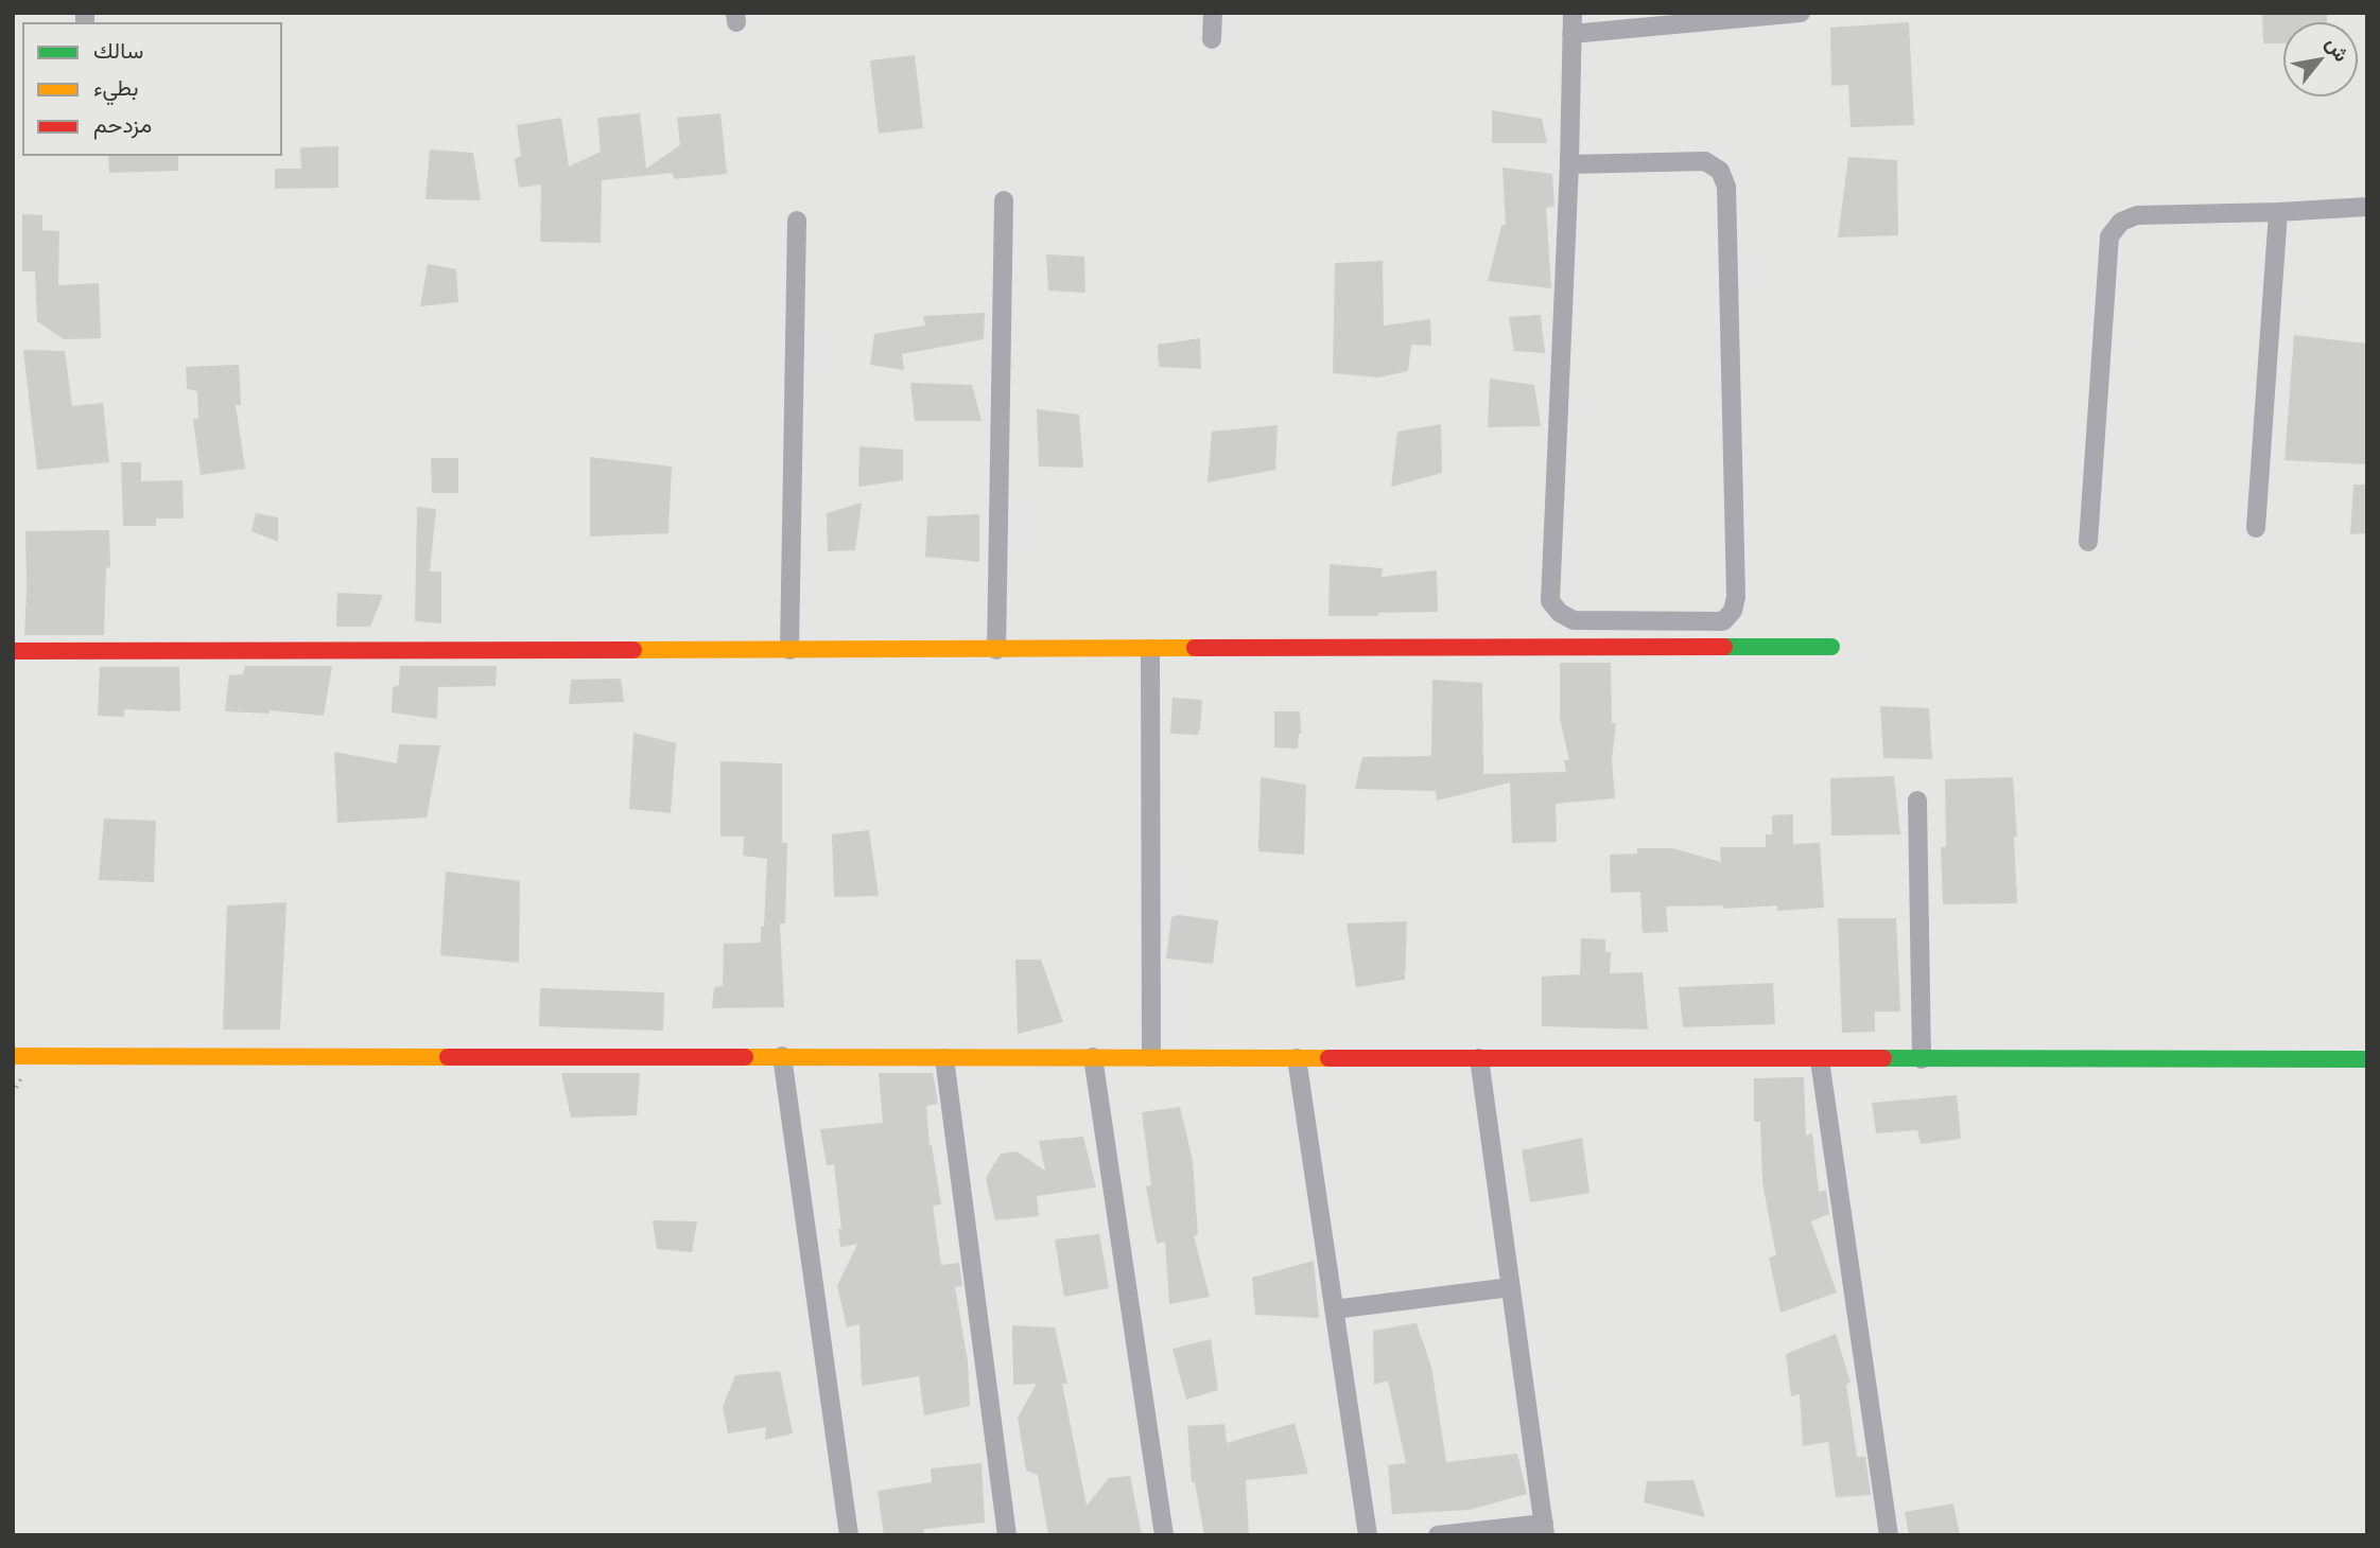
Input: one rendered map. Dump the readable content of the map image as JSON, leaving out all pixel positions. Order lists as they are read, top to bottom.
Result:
{
  "legend": ["سالك", "بطيء", "مزدحم"],
  "north": "top right"
}
